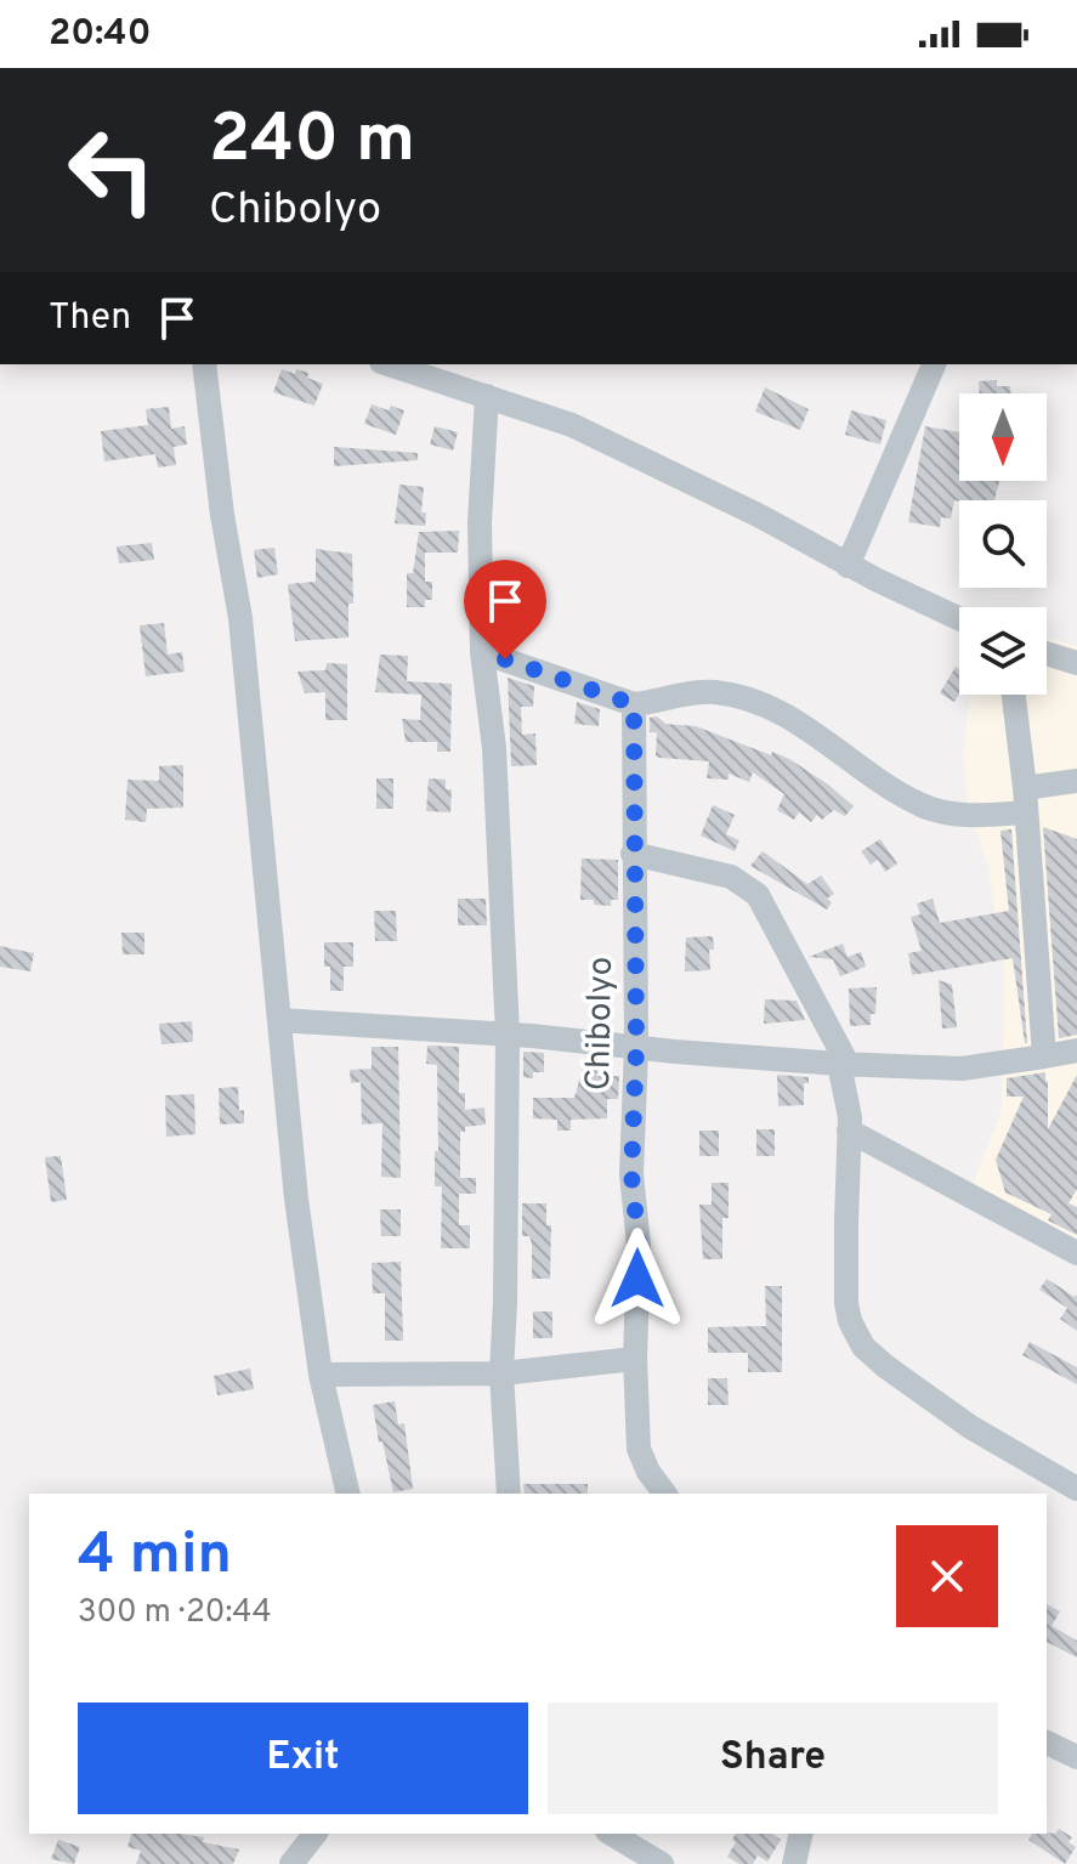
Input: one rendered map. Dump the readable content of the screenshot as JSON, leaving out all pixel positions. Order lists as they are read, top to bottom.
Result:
{
  "streets": {
    "street": ["Chibolyo"]
  },
  "north": "bottom",
  "page": {
    "status": "20:40",
    "turn": ["240 m", "Chibolyo"],
    "then": "Then",
    "heading": ["4 min", "300 m · 20:44"],
    "buttons": ["Exit", "Share"]
  }
}
